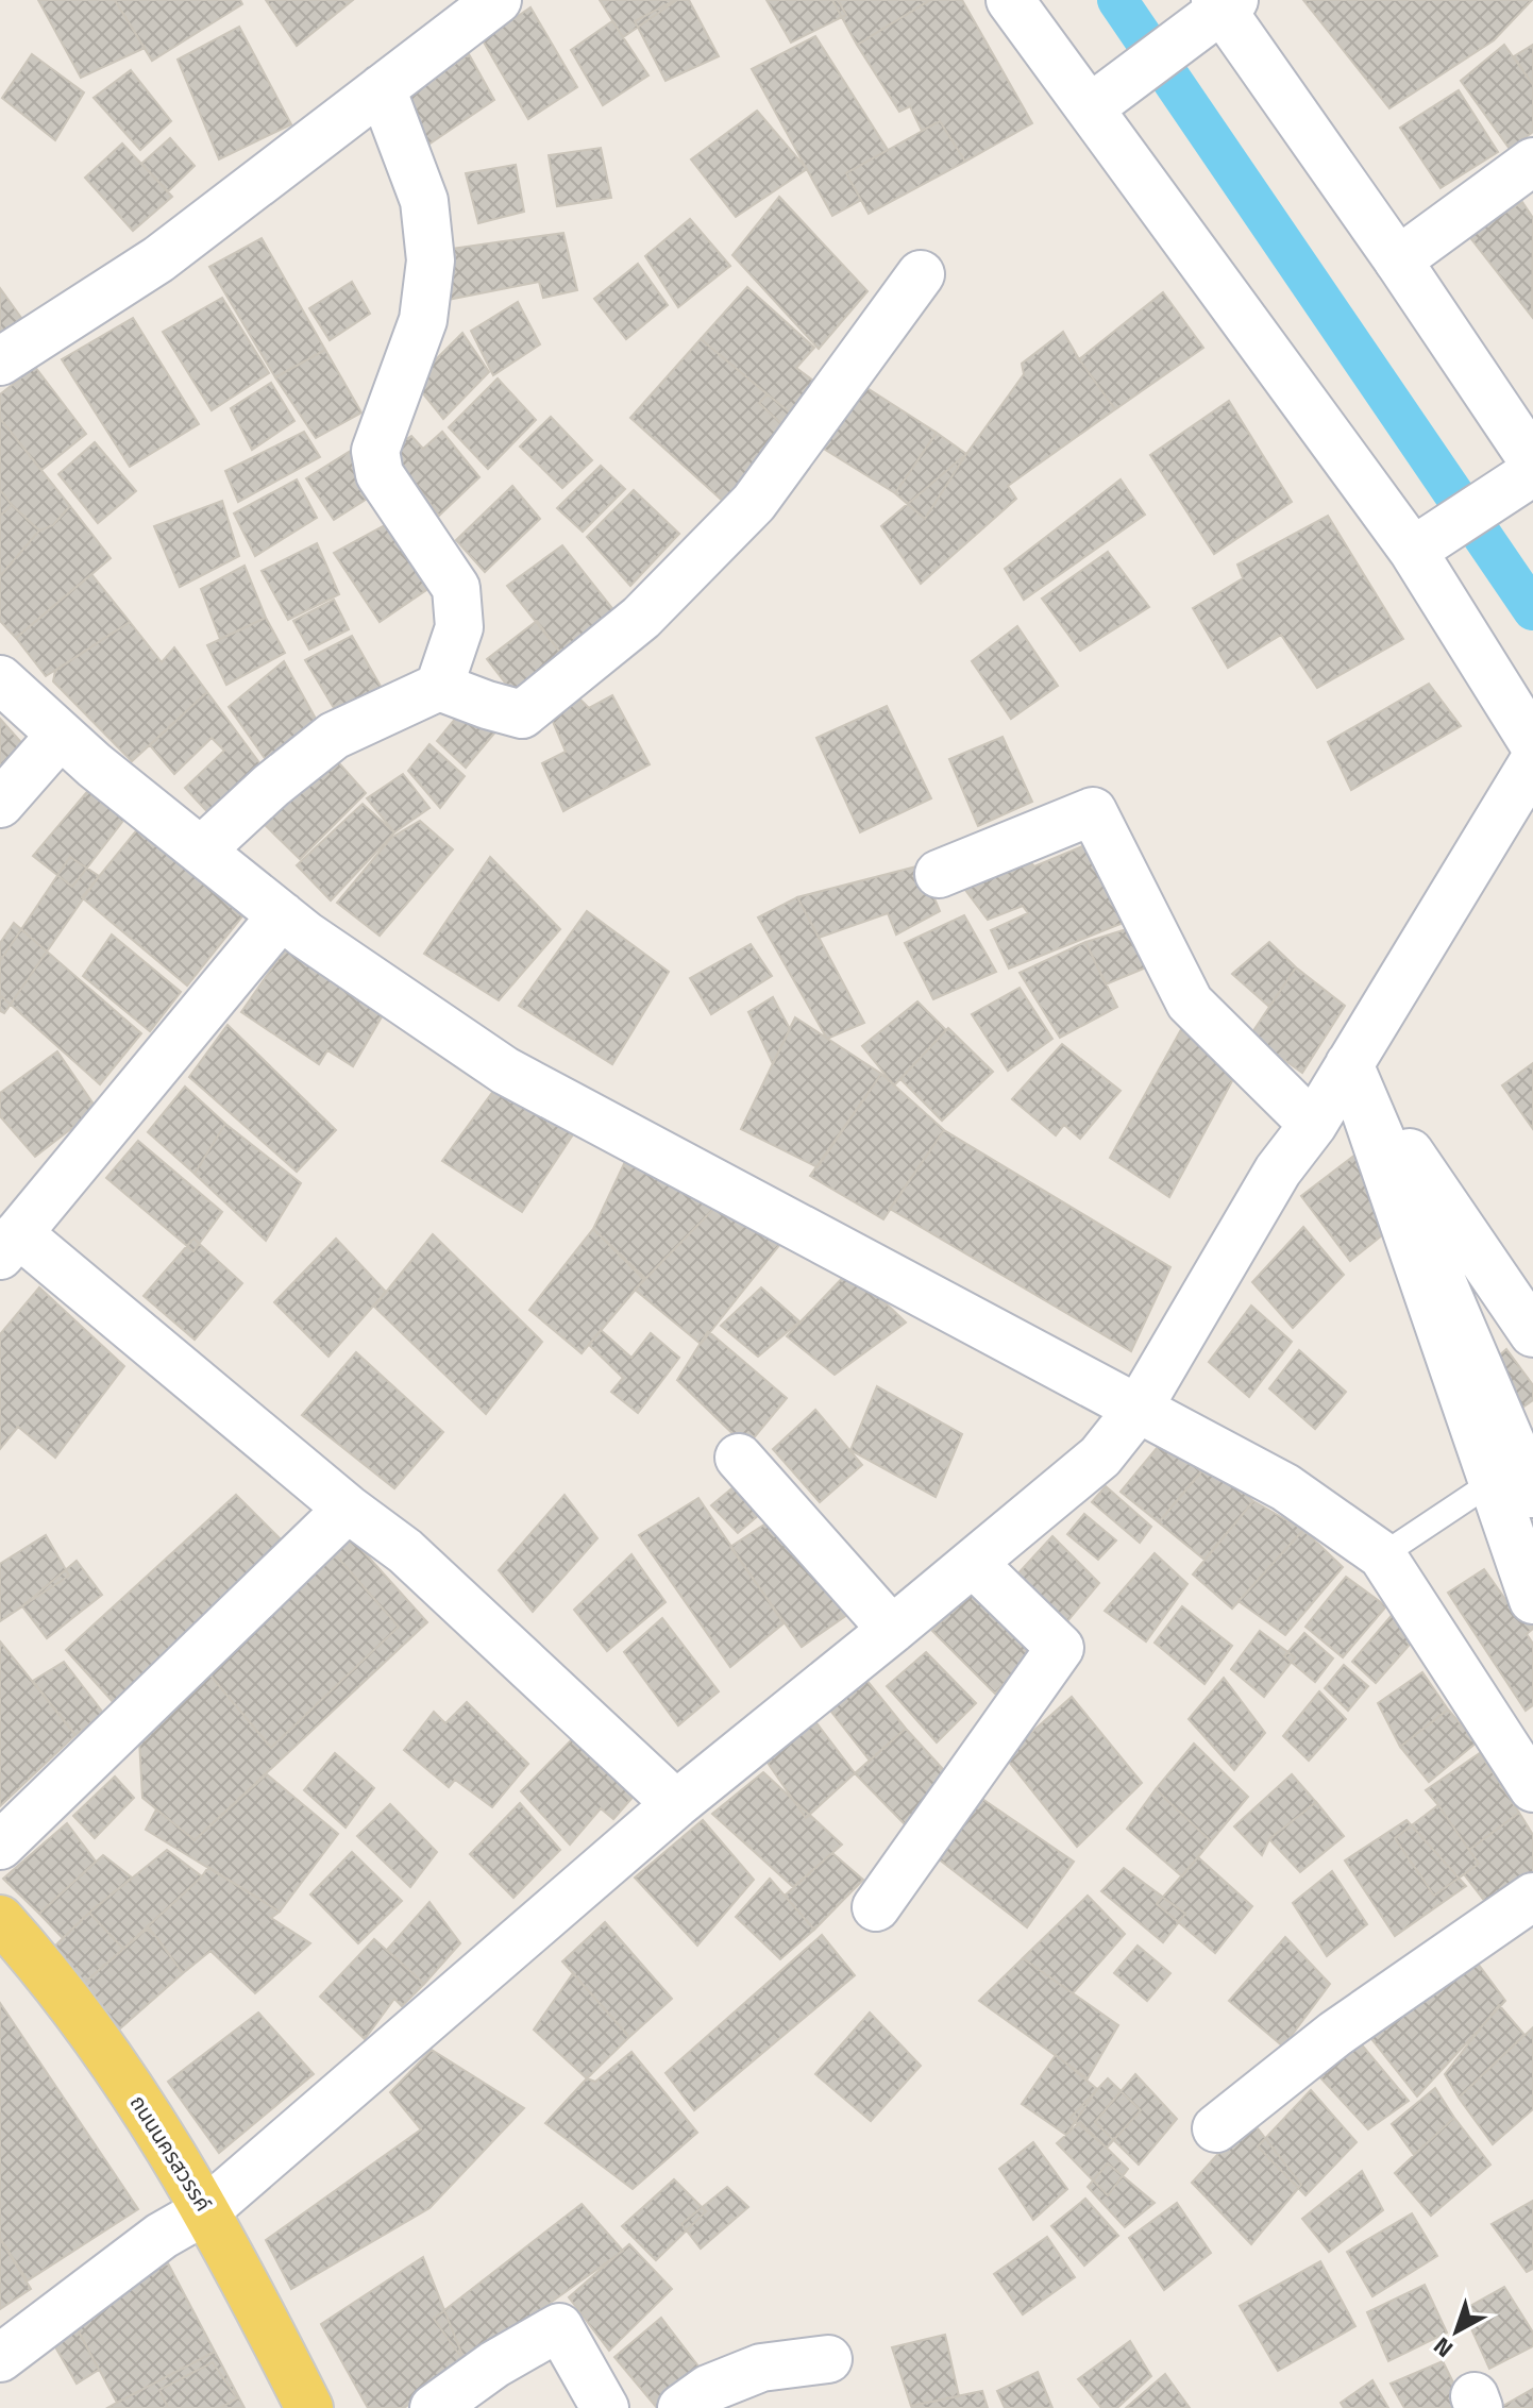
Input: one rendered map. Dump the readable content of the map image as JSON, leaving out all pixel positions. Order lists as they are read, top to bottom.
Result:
{
  "streets": {
    "main road": ["ถนนนครสวรรค์"]
  },
  "north": "bottom left"
}
